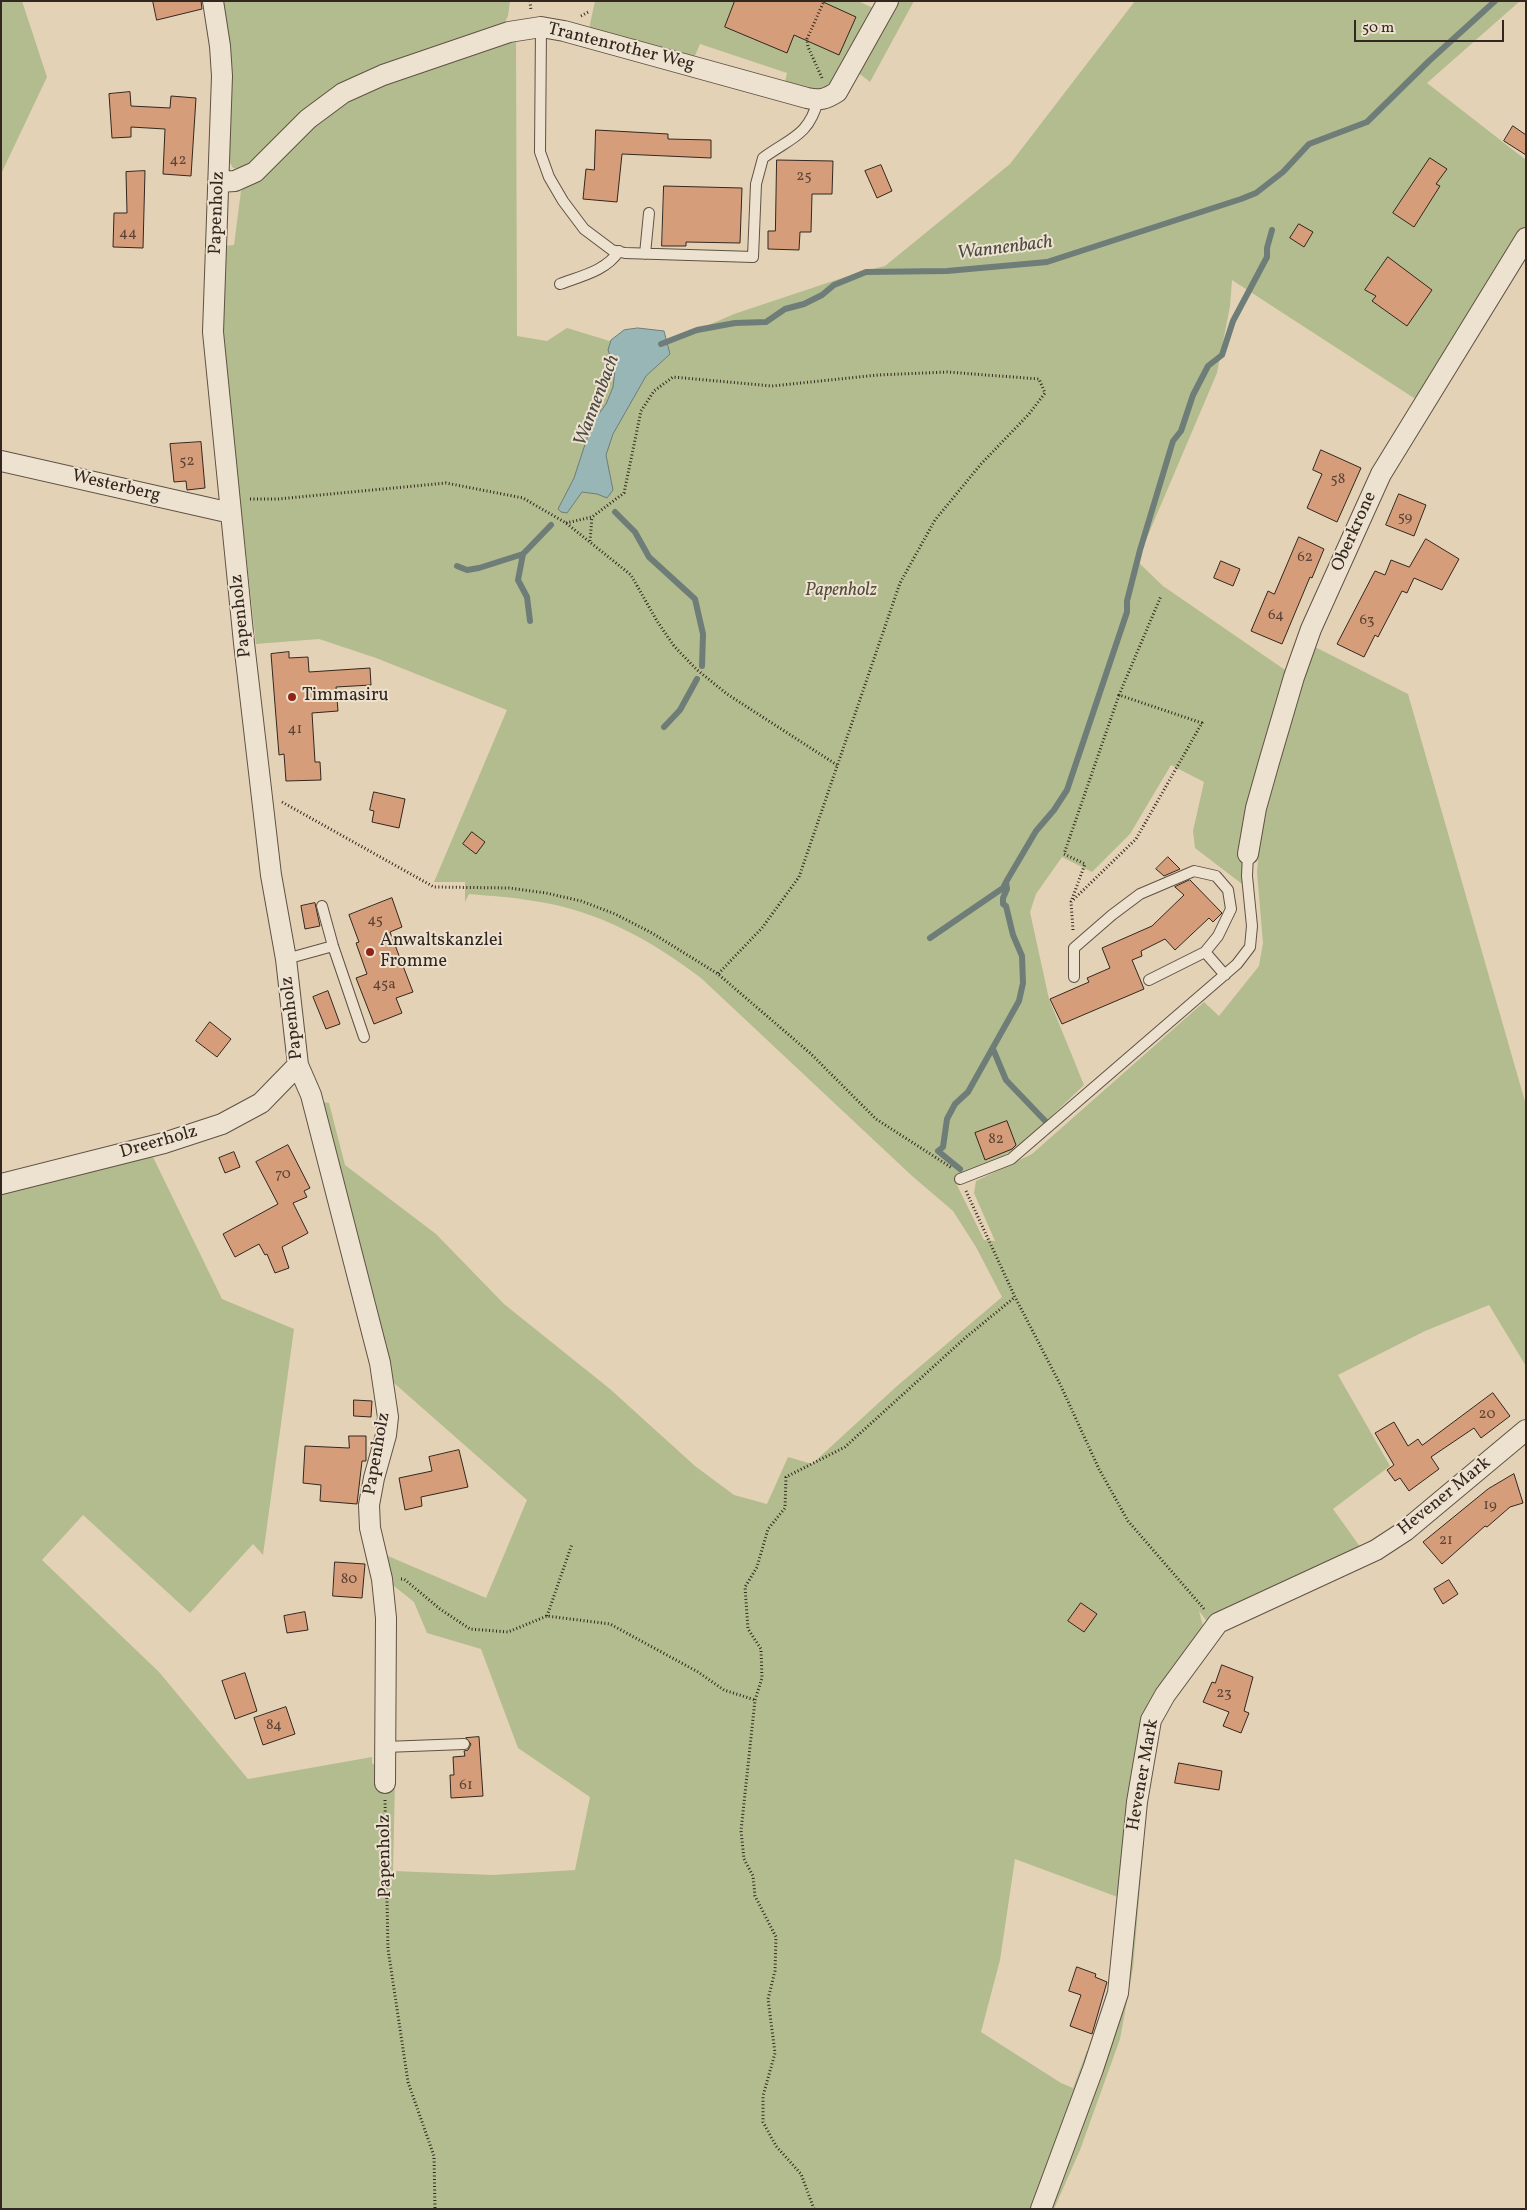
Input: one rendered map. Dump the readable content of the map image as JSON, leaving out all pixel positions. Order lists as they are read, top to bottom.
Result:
{
  "streets": {
    "street": [
      "Trantenrother Weg",
      "Papenholz",
      "Westerberg",
      "Oberkrone",
      "Dreerholz",
      "Hevener Mark"
    ]
  },
  "crossings": [
    ["Trantenrother Weg", "Papenholz"],
    ["Papenholz", "Westerberg"],
    ["Papenholz", "Dreerholz"]
  ],
  "water": ["Wannenbach"],
  "parks": ["Papenholz"],
  "places": ["Timmasiru", "Anwaltskanzlei Fromme"],
  "house_numbers": [
    "42",
    "25",
    "44",
    "52",
    "58",
    "59",
    "62",
    "64",
    "63",
    "41",
    "45",
    "45a",
    "82",
    "70",
    "20",
    "19",
    "21",
    "80",
    "23",
    "84",
    "61"
  ],
  "scale_bar": "50 m"
}
